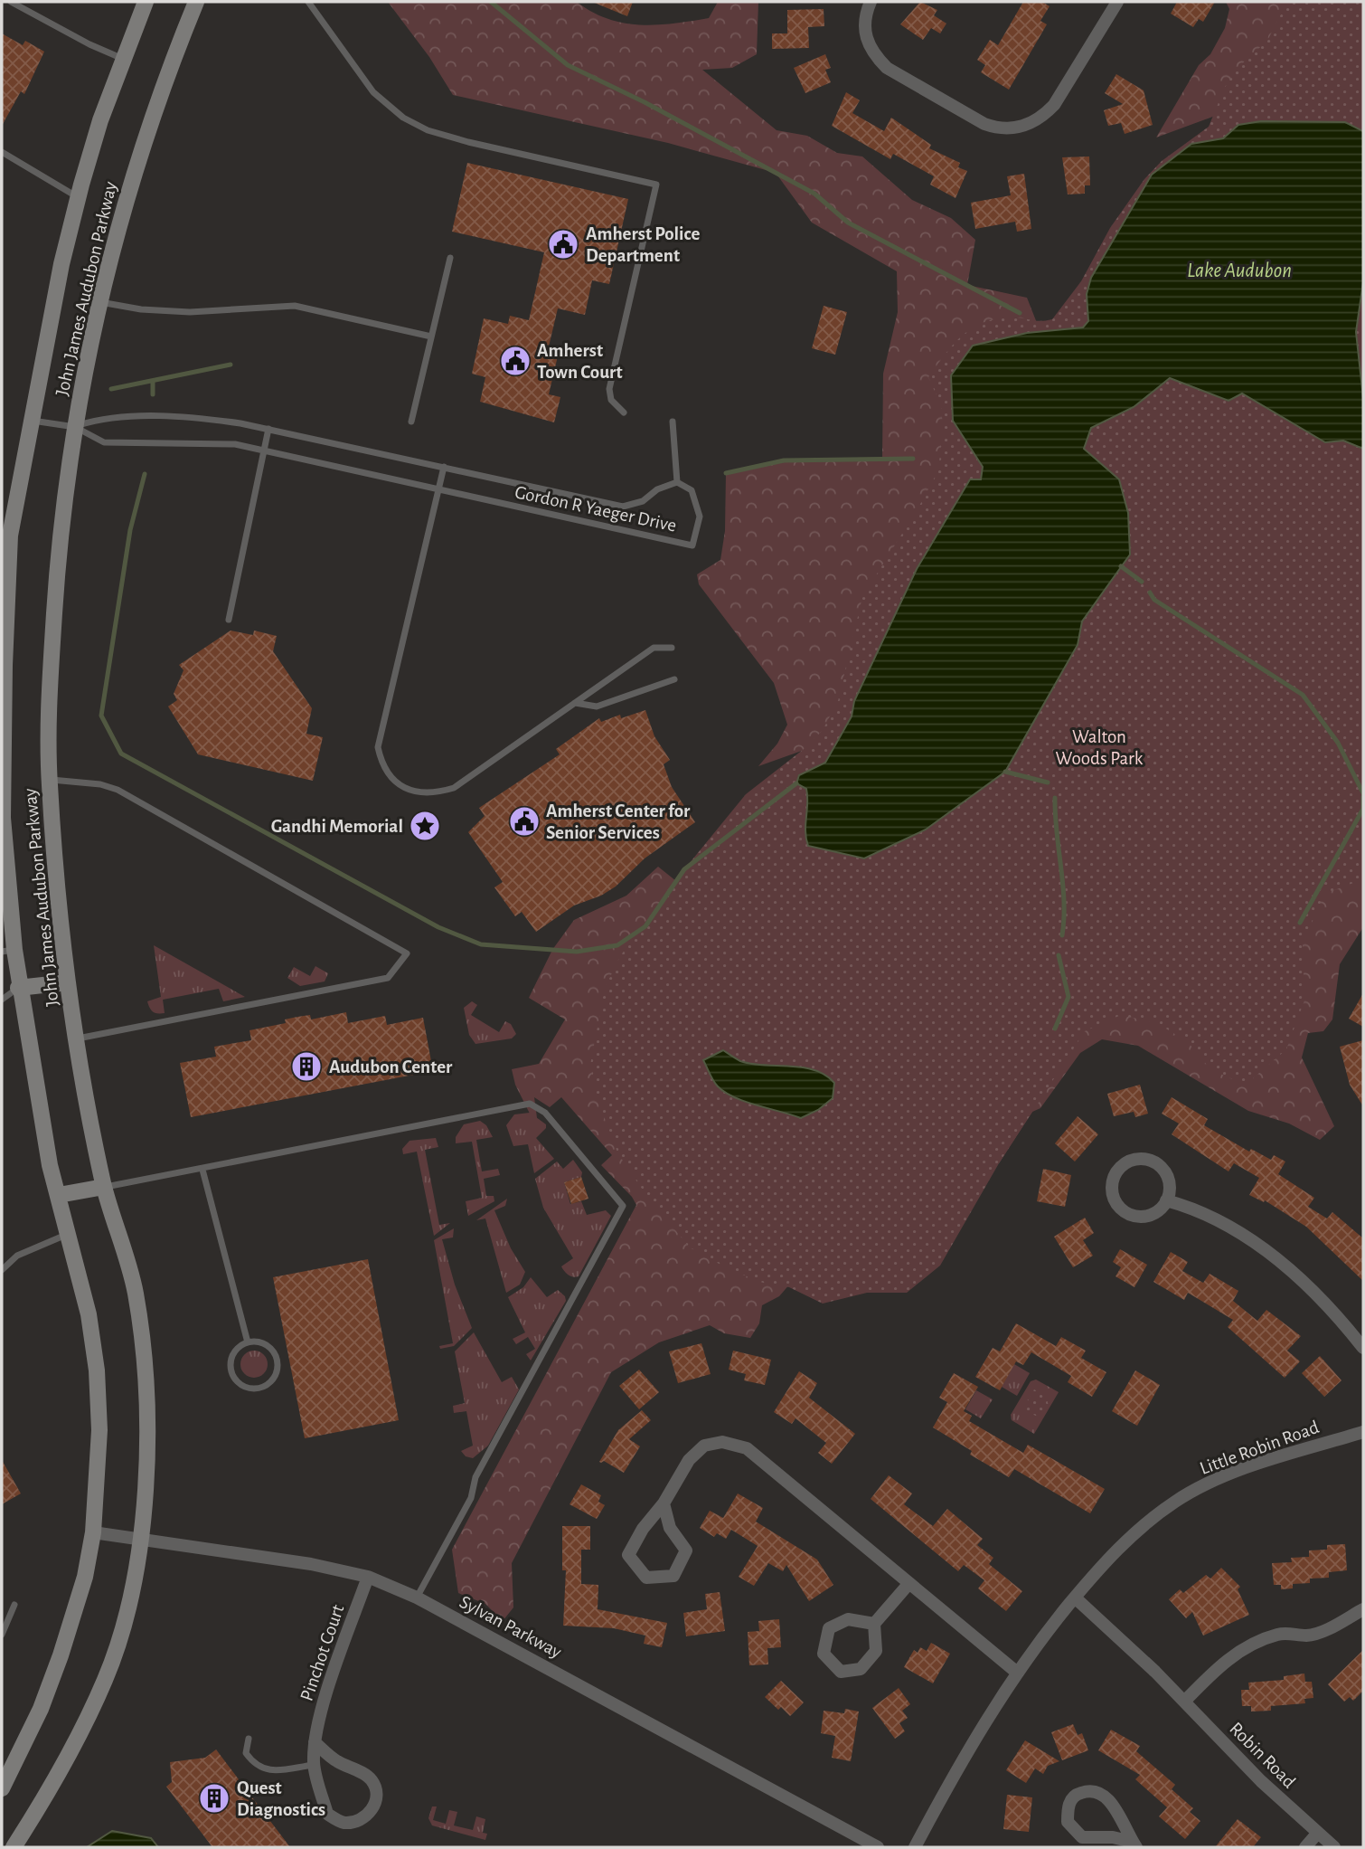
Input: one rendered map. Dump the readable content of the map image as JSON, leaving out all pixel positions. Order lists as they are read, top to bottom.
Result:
{
  "streets": {
    "main road": ["John James Audubon Parkway"],
    "street": [
      "Little Robin Road",
      "Sylvan Parkway",
      "Pinchot Court",
      "Robin Road"
    ],
    "lane": ["Gordon R Yaeger Drive"]
  },
  "crossings": [
    ["John James Audubon Parkway", "Gordon R Yaeger Drive"],
    ["John James Audubon Parkway", "Sylvan Parkway"],
    ["Little Robin Road", "Robin Road"],
    ["Sylvan Parkway", "Pinchot Court"]
  ],
  "water": ["Lake Audubon"],
  "parks": ["Walton Woods Park"],
  "places": {
    "public building": ["Amherst Police Department", "Amherst Town Court", "Amherst Center for Senior Services"],
    "place": ["Gandhi Memorial"],
    "building": ["Audubon Center", "Quest Diagnostics"]
  }
}
